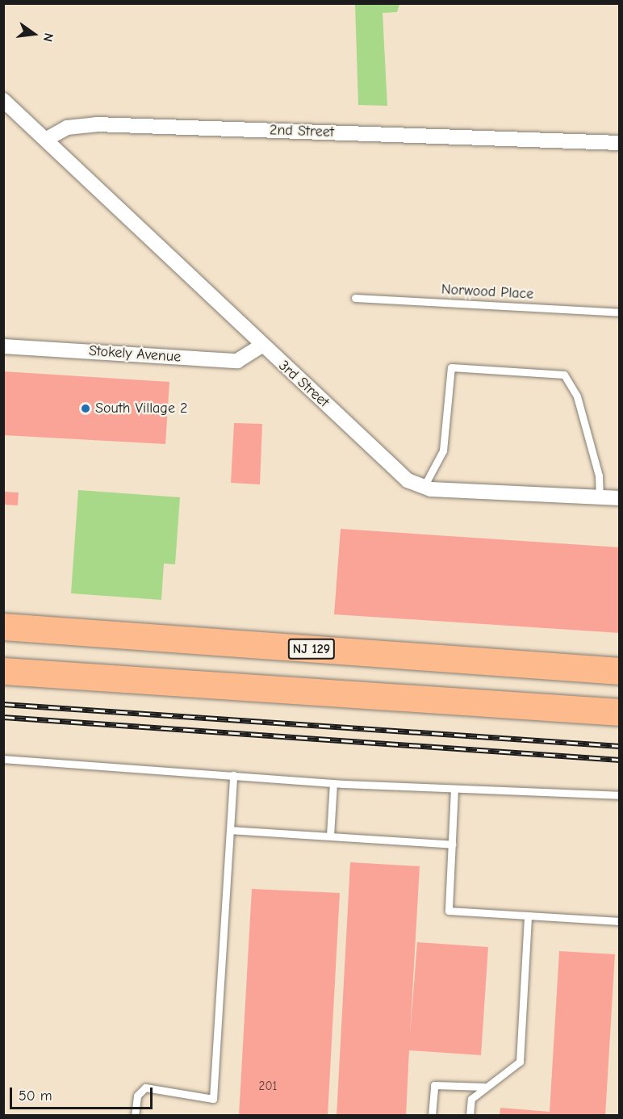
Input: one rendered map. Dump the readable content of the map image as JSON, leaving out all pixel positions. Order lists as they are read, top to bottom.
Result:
{
  "streets": {
    "highway": ["NJ 129"],
    "street": ["2nd Street", "Stokely Avenue", "3rd Street"],
    "lane": ["Norwood Place"]
  },
  "crossings": [
    ["2nd Street", "3rd Street"],
    ["Stokely Avenue", "3rd Street"]
  ],
  "places": ["South Village 2"],
  "house_numbers": ["201"],
  "scale_bar": "50 m",
  "north": "right"
}
